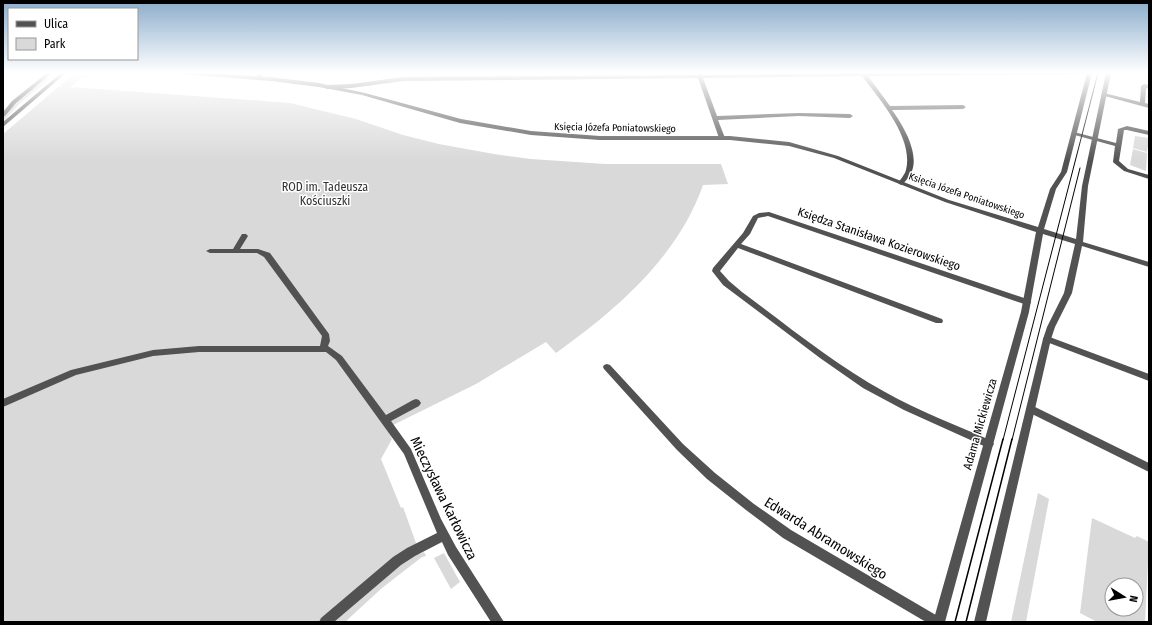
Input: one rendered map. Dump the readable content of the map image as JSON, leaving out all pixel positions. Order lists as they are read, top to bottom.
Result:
{
  "streets": {
    "street": [
      "Księcia Józefa Poniatowskiego",
      "Księdza Stanisława Kozierowskiego",
      "Adama Mickiewicza",
      "Mieczysława Karłowicza",
      "Edwarda Abramowskiego"
    ]
  },
  "crossings": [
    ["Księcia Józefa Poniatowskiego", "Adama Mickiewicza"],
    ["Księdza Stanisława Kozierowskiego", "Adama Mickiewicza"],
    ["Adama Mickiewicza", "Edwarda Abramowskiego"]
  ],
  "parks": ["ROD im. Tadeusza Kościuszki"],
  "legend": ["Ulica", "Park"],
  "north": "right"
}
